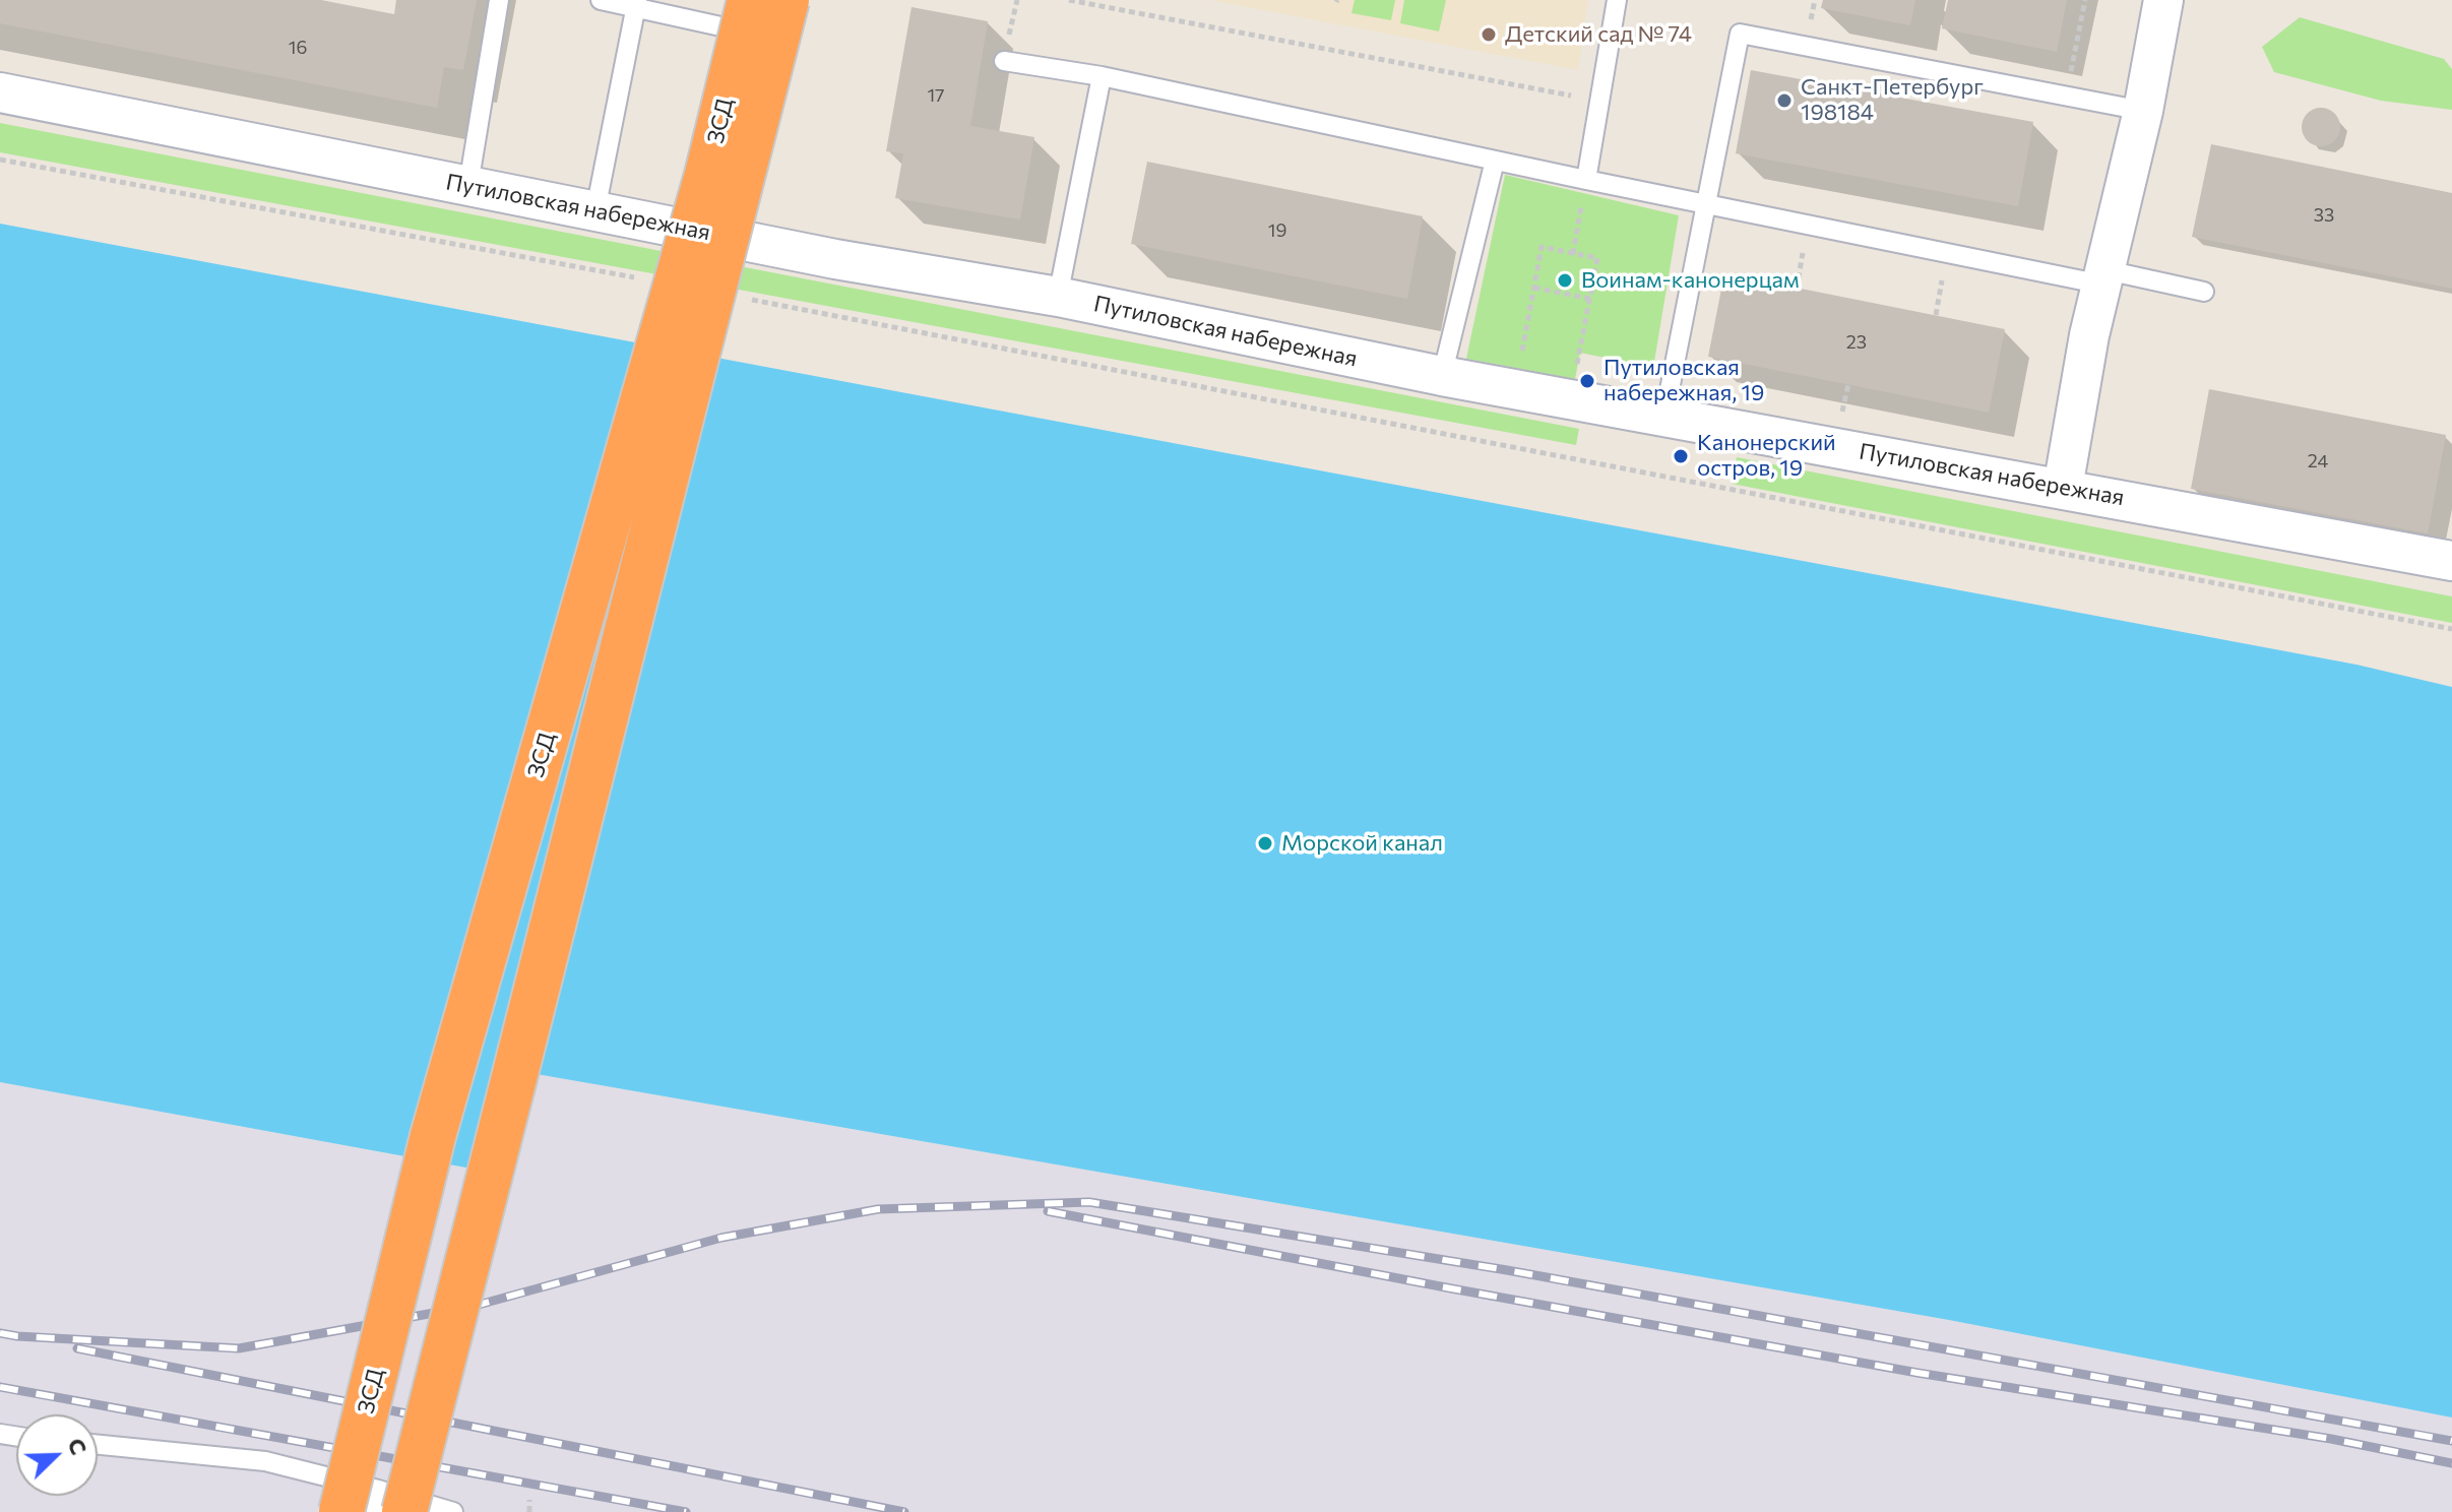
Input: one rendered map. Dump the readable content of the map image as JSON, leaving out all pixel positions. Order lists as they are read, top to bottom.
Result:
{
  "streets": {
    "highway": ["ЗСД"],
    "street": ["Путиловская набережная"]
  },
  "places": [
    "Детский сад № 74",
    "Санкт-Петербург 198184",
    "Воинам-канонерцам",
    "Путиловская набережная, 19",
    "Канонерский остров, 19",
    "Морской канал"
  ],
  "house_numbers": [
    "16",
    "17",
    "33",
    "19",
    "23",
    "24"
  ],
  "north": "top right"
}
